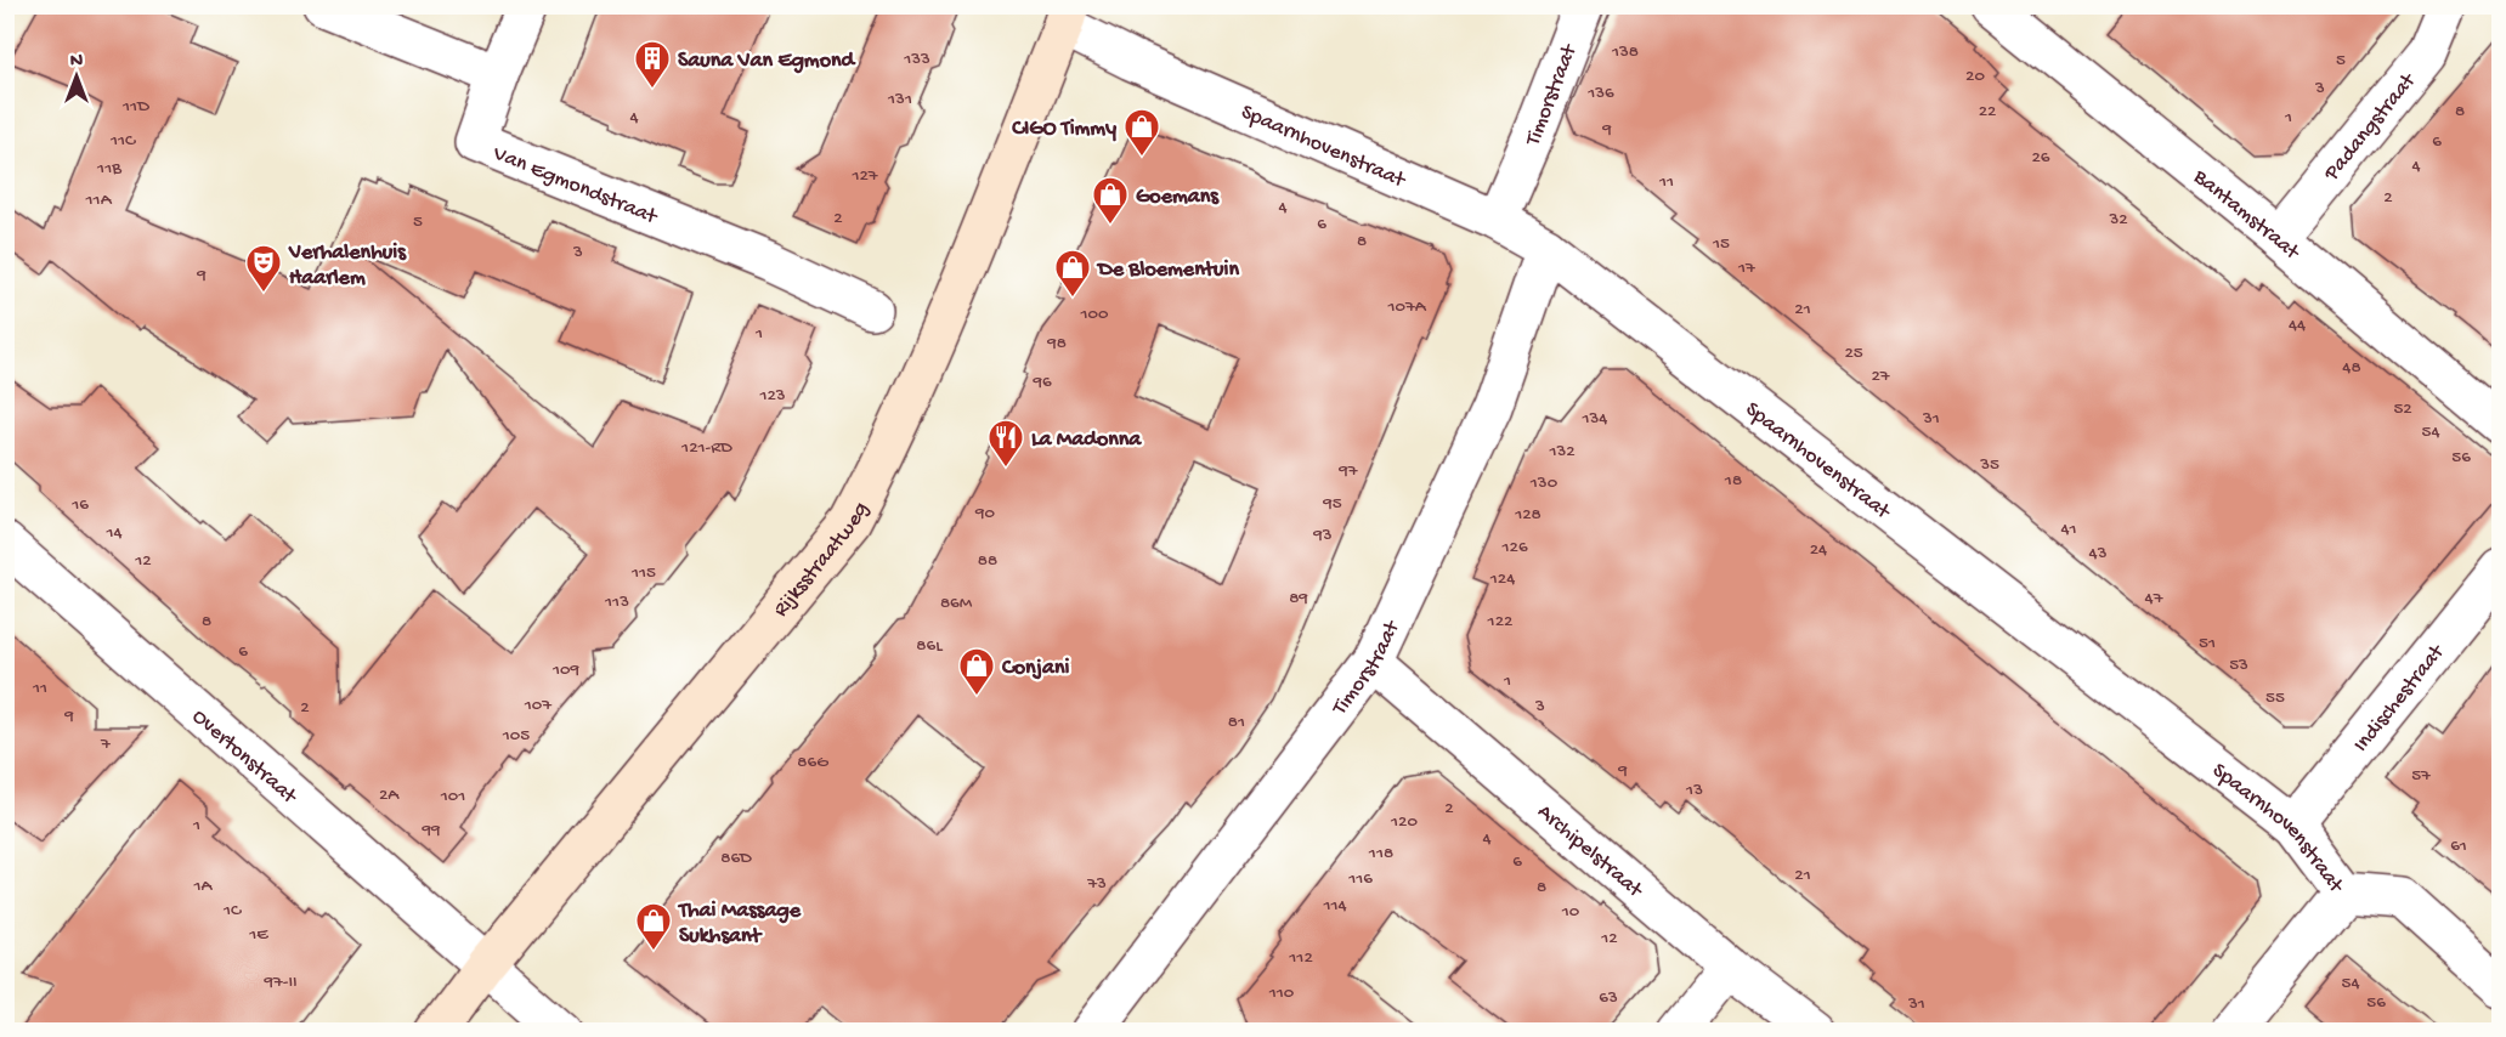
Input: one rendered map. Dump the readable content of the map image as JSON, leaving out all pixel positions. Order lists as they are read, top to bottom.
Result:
{
  "streets": {
    "main road": ["Rijksstraatweg"],
    "street": [
      "Timorstraat",
      "Padangstraat",
      "Spaarnhovenstraat",
      "Van Egmondstraat",
      "Bantamstraat",
      "Indischestraat",
      "Overtonstraat",
      "Archipelstraat"
    ]
  },
  "crossings": [
    ["Timorstraat", "Spaarnhovenstraat"],
    ["Timorstraat", "Archipelstraat"],
    ["Padangstraat", "Bantamstraat"],
    ["Spaarnhovenstraat", "Rijksstraatweg"],
    ["Spaarnhovenstraat", "Indischestraat"],
    ["Rijksstraatweg", "Overtonstraat"]
  ],
  "places": {
    "building": ["Sauna Van Egmond"],
    "shop": [
      "CIGO Timmy",
      "Goemans",
      "De Bloementuin",
      "Conjani",
      "Thai Massage Sukhsant"
    ],
    "theatre": ["Verhalenhuis Haarlem"],
    "restaurant": ["La Madonna"]
  },
  "house_numbers": [
    "138",
    "133",
    "5",
    "20",
    "3",
    "136",
    "131",
    "11D",
    "22",
    "8",
    "4",
    "1",
    "9",
    "11C",
    "6",
    "26",
    "4",
    "11B",
    "127",
    "11",
    "2",
    "11A",
    "4",
    "2",
    "32",
    "5",
    "6",
    "8",
    "15",
    "3",
    "17",
    "9",
    "107A",
    "21",
    "100",
    "44",
    "1",
    "98",
    "25",
    "48",
    "27",
    "96",
    "123",
    "52",
    "134",
    "31",
    "54",
    "121-RD",
    "132",
    "56",
    "35",
    "97",
    "18",
    "130",
    "95",
    "16",
    "90",
    "128",
    "41",
    "14",
    "93",
    "126",
    "24",
    "43",
    "12",
    "88",
    "115",
    "124",
    "89",
    "47",
    "113",
    "86M",
    "8",
    "122",
    "51",
    "86L",
    "6",
    "53",
    "109",
    "1",
    "11",
    "55",
    "107",
    "3",
    "2",
    "9",
    "81",
    "105",
    "7",
    "86G",
    "9",
    "57",
    "13",
    "2A",
    "101",
    "2",
    "120",
    "1",
    "99",
    "4",
    "61",
    "118",
    "86D",
    "6",
    "21",
    "116",
    "73",
    "1A",
    "8",
    "114",
    "1C",
    "10",
    "1E",
    "12",
    "112",
    "97-II",
    "54",
    "110",
    "63",
    "56",
    "31"
  ],
  "north": "top"
}
